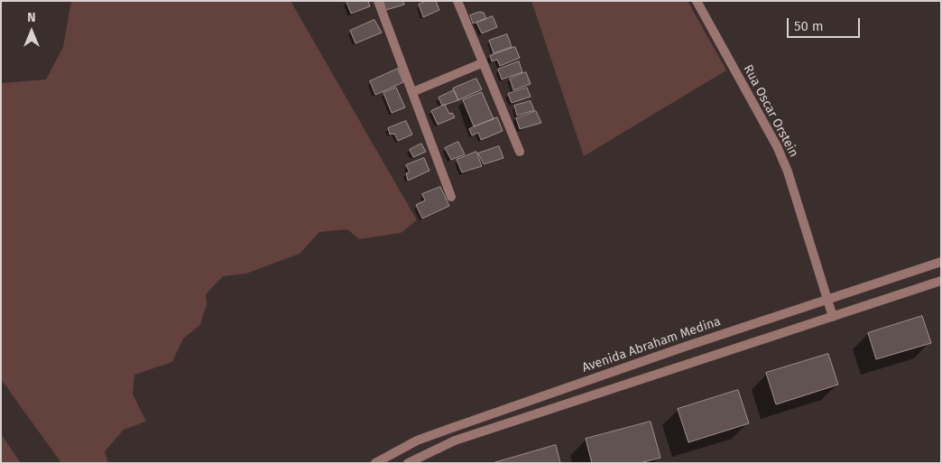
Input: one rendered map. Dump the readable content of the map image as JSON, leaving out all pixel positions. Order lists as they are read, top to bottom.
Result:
{
  "streets": {
    "street": ["Rua Oscar Orstein", "Avenida Abraham Medina"]
  },
  "crossings": [
    ["Rua Oscar Orstein", "Avenida Abraham Medina"]
  ],
  "scale_bar": "50 m",
  "north": "top"
}
